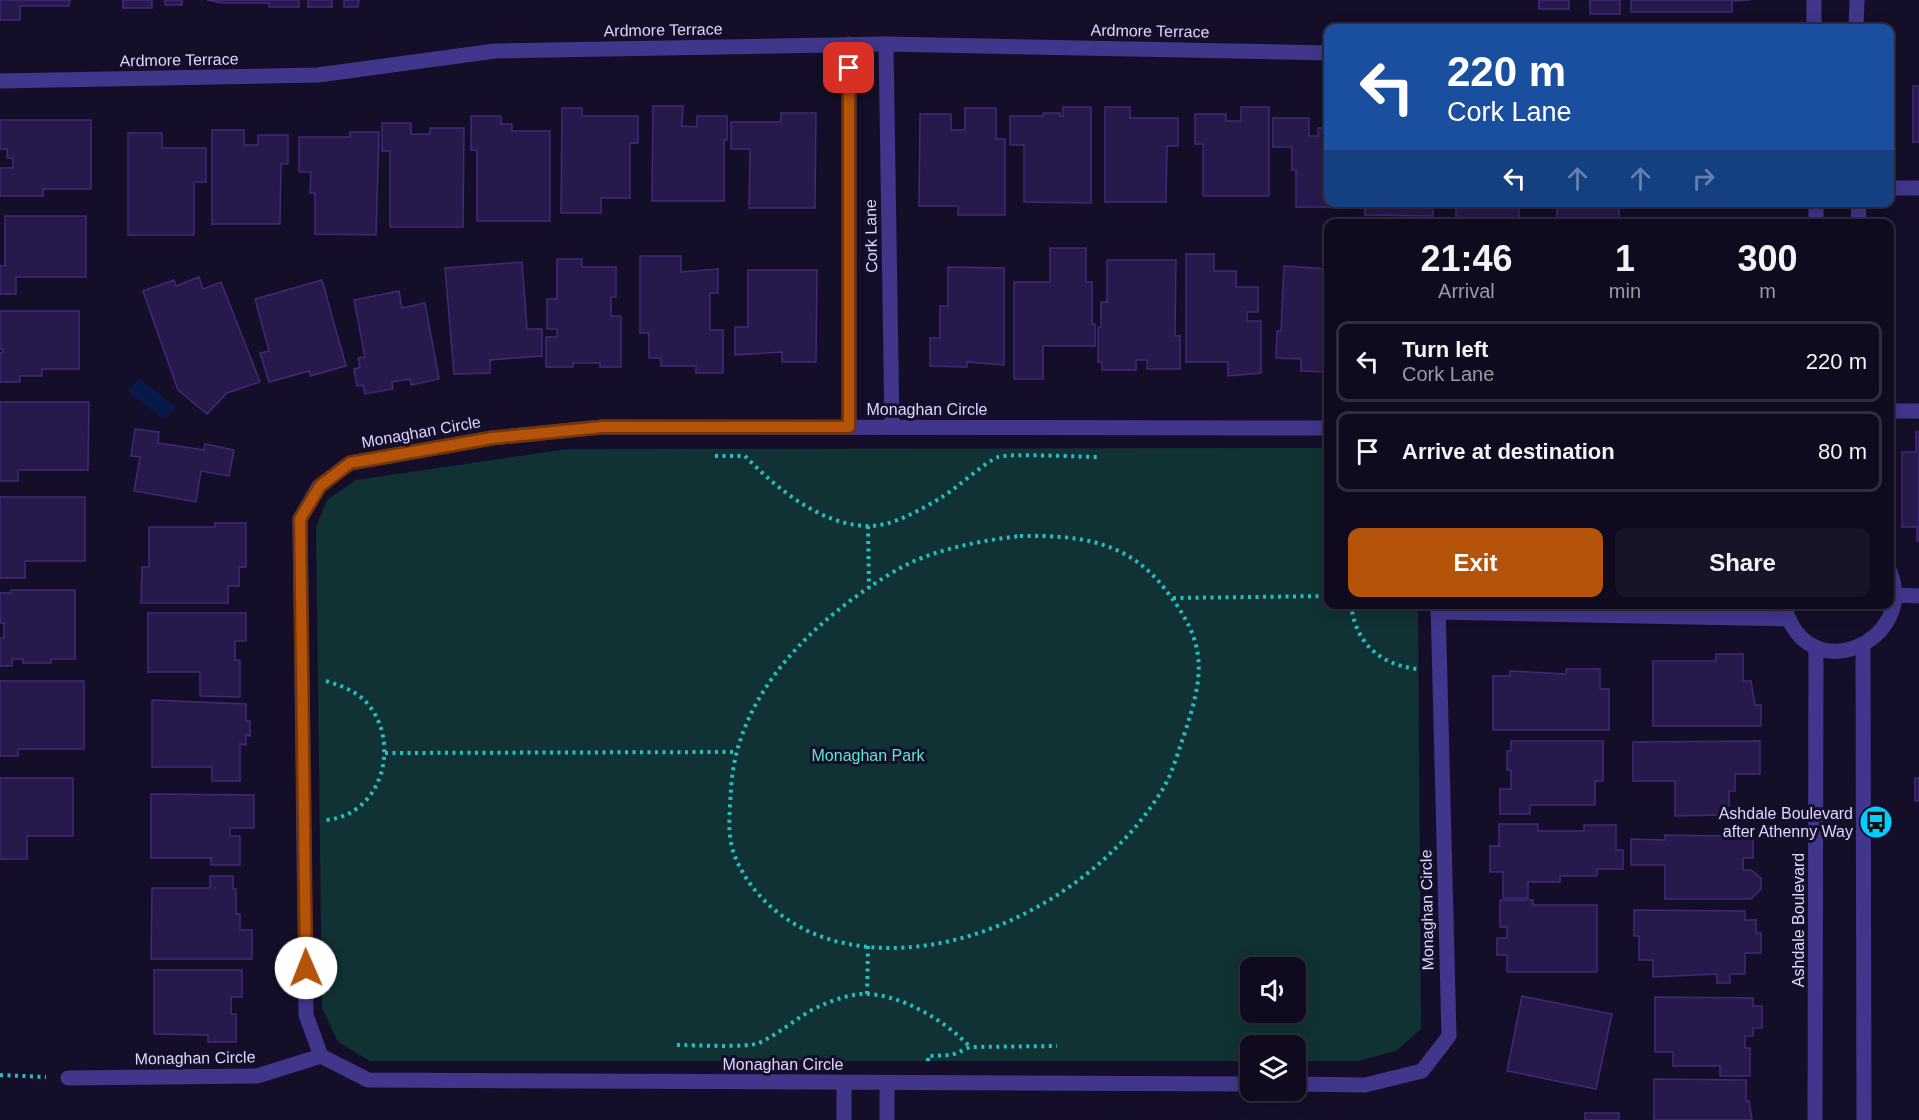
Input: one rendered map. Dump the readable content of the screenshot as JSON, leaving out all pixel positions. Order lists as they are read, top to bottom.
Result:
{
  "streets": {
    "street": [
      "Ardmore Terrace",
      "Cork Lane",
      "Monaghan Circle",
      "Ashdale Boulevard"
    ]
  },
  "crossings": [
    ["Ardmore Terrace", "Cork Lane"],
    ["Cork Lane", "Monaghan Circle"]
  ],
  "parks": ["Monaghan Park"],
  "places": {
    "bus stop": ["Ashdale Boulevard after Athenny Way"]
  },
  "page": {
    "turn": ["220 m", "Cork Lane"],
    "eta": [
      "21:46",
      "Arrival",
      "1",
      "min",
      "300",
      "m"
    ],
    "list": [
      {
        "name": "Turn left",
        "note": "Cork Lane",
        "value": "220 m"
      },
      {
        "name": "Arrive at destination",
        "value": "80 m"
      }
    ],
    "buttons": ["Exit", "Share"]
  }
}
